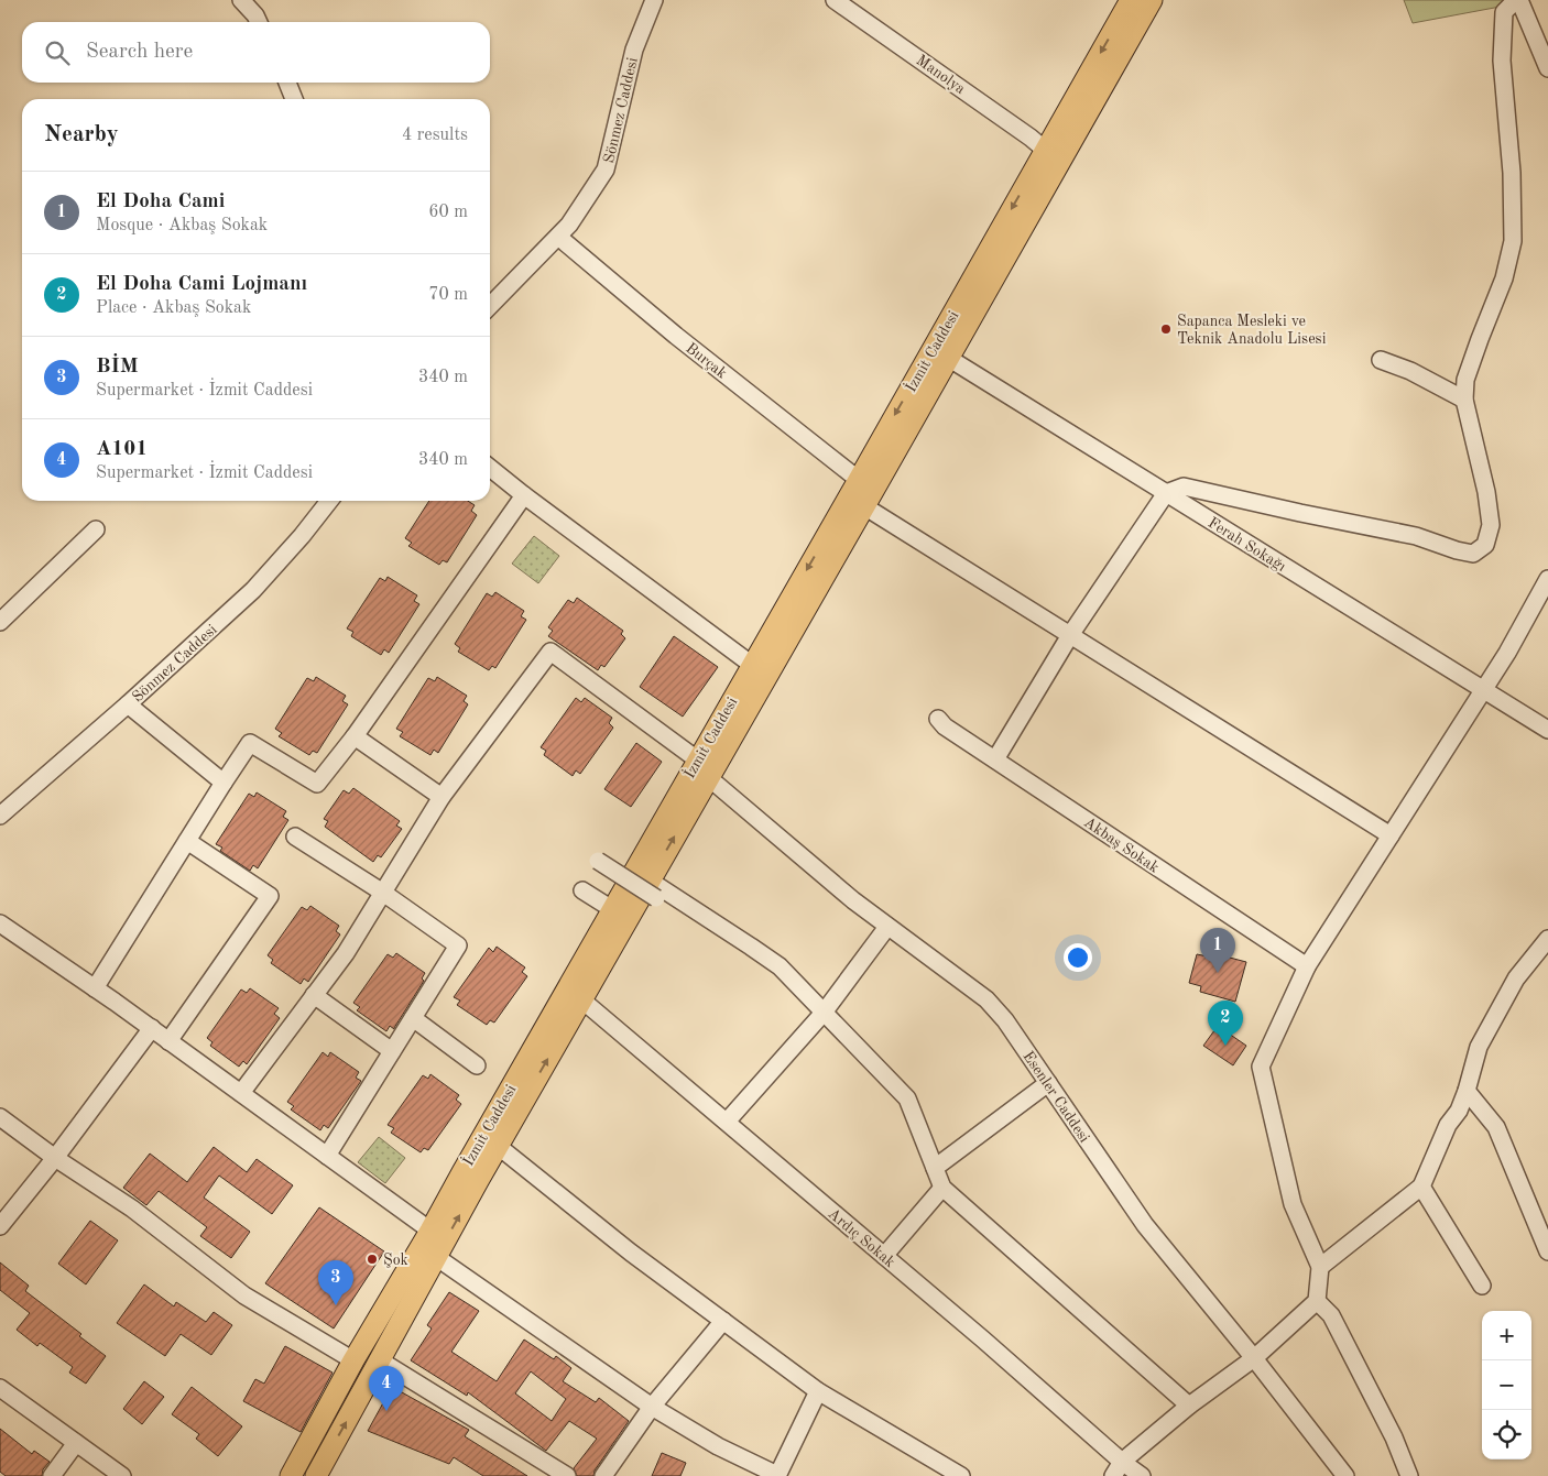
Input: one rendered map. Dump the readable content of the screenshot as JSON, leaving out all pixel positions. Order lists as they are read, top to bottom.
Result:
{
  "streets": {
    "main road": ["İzmit Caddesi"],
    "street": [
      "Manolya",
      "Sönmez Caddesi",
      "Burçak",
      "Ferah Sokağı",
      "Akbaş Sokak",
      "Esenler Caddesi",
      "Ardıç Sokak"
    ]
  },
  "crossings": [
    ["Manolya", "İzmit Caddesi"],
    ["Sönmez Caddesi", "Burçak"],
    ["İzmit Caddesi", "Burçak"],
    ["İzmit Caddesi", "Ferah Sokağı"],
    ["İzmit Caddesi", "Esenler Caddesi"],
    ["İzmit Caddesi", "Ardıç Sokak"]
  ],
  "places": ["Sapanca Mesleki ve Teknik Anadolu Lisesi", "Şok"],
  "page": {
    "search": "Search here",
    "heading": ["Nearby", "4 results"],
    "list": [
      {
        "mark": "1",
        "name": "El Doha Cami",
        "note": "Mosque · Akbaş Sokak",
        "value": "60 m"
      },
      {
        "mark": "2",
        "name": "El Doha Cami Lojmanı",
        "note": "Place · Akbaş Sokak",
        "value": "70 m"
      },
      {
        "mark": "3",
        "name": "BİM",
        "note": "Supermarket · İzmit Caddesi",
        "value": "340 m"
      },
      {
        "mark": "4",
        "name": "A101",
        "note": "Supermarket · İzmit Caddesi",
        "value": "340 m"
      }
    ],
    "pins": [
      "1",
      "2",
      "3",
      "4"
    ],
    "map_buttons": ["+", "−"]
  }
}
